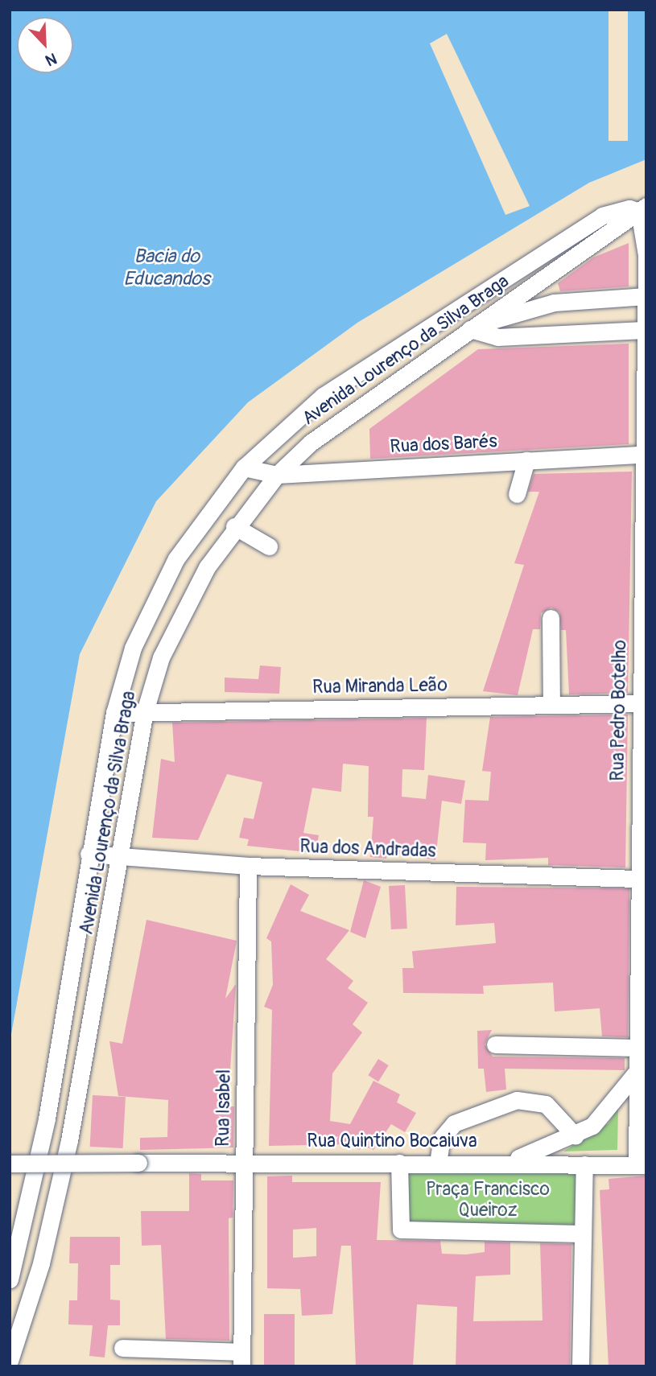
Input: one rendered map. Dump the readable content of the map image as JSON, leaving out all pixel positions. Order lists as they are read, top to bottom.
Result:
{
  "streets": {
    "street": [
      "Avenida Lourenço da Silva Braga",
      "Rua dos Barés",
      "Rua Miranda Leão",
      "Rua Pedro Botelho",
      "Rua dos Andradas",
      "Rua Isabel",
      "Rua Quintino Bocaiuva"
    ]
  },
  "crossings": [
    ["Avenida Lourenço da Silva Braga", "Rua dos Barés"],
    ["Avenida Lourenço da Silva Braga", "Rua Miranda Leão"],
    ["Avenida Lourenço da Silva Braga", "Rua Pedro Botelho"],
    ["Avenida Lourenço da Silva Braga", "Rua dos Andradas"],
    ["Rua dos Barés", "Rua Pedro Botelho"],
    ["Rua Miranda Leão", "Rua Pedro Botelho"],
    ["Rua Pedro Botelho", "Rua dos Andradas"],
    ["Rua Pedro Botelho", "Rua Quintino Bocaiuva"],
    ["Rua dos Andradas", "Rua Isabel"],
    ["Rua Isabel", "Rua Quintino Bocaiuva"]
  ],
  "water": ["Bacia do Educandos"],
  "parks": ["Praça Francisco Queiroz"],
  "north": "bottom right"
}
